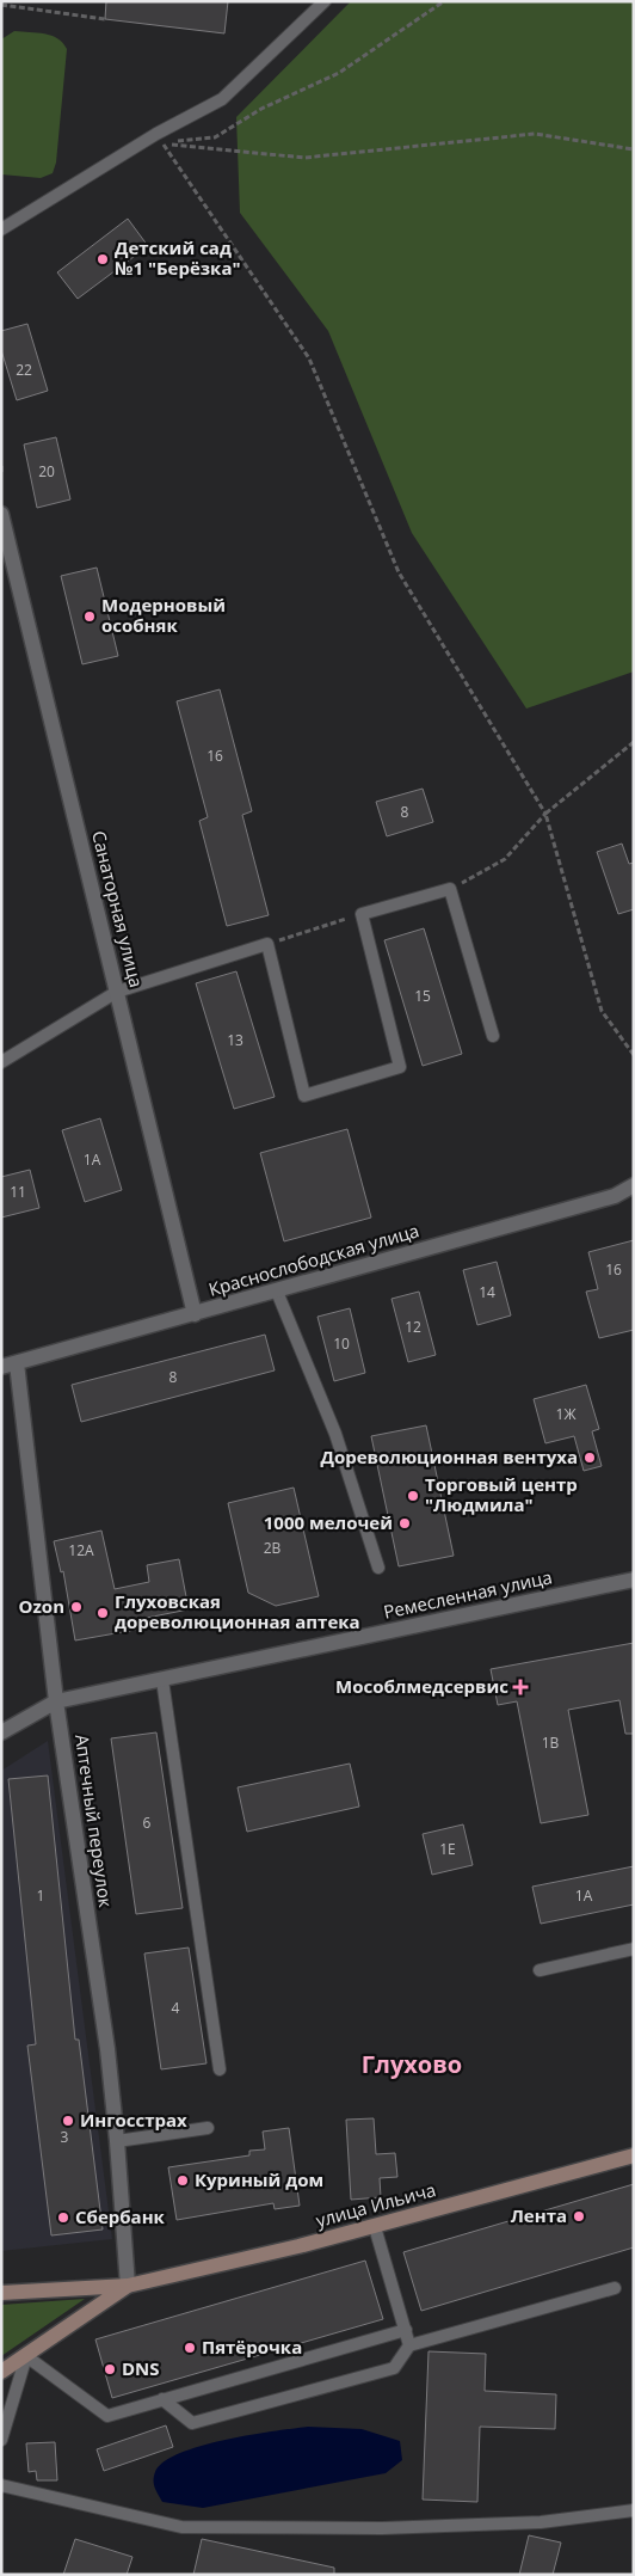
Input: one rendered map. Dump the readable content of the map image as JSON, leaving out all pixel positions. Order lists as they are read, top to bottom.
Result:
{
  "streets": {
    "main road": ["улица Ильича"],
    "street": [
      "Санаторная улица",
      "Краснослободская улица",
      "Ремесленная улица",
      "Аптечный переулок"
    ]
  },
  "crossings": [
    ["Санаторная улица", "Краснослободская улица"],
    ["Краснослободская улица", "Аптечный переулок"],
    ["Ремесленная улица", "Аптечный переулок"],
    ["Аптечный переулок", "улица Ильича"]
  ],
  "districts": ["Глухово"],
  "places": {
    "other": [
      "Детский сад №1 \"Берёзка\"",
      "Модерновый особняк",
      "Дореволюционная вентуха",
      "Торговый центр \"Людмила\"",
      "1000 мелочей",
      "Ozon",
      "Глуховская дореволюционная аптека",
      "Ингосстрах",
      "Куриный дом",
      "Лента",
      "Сбербанк",
      "Пятёрочка",
      "DNS"
    ],
    "health": ["Мособлмедсервис"]
  },
  "house_numbers": [
    "22",
    "20",
    "16",
    "8",
    "15",
    "13",
    "1А",
    "11",
    "16",
    "14",
    "12",
    "10",
    "8",
    "1Ж",
    "2В",
    "12А",
    "1В",
    "6",
    "1Е",
    "1",
    "1А",
    "4",
    "3"
  ]
}
